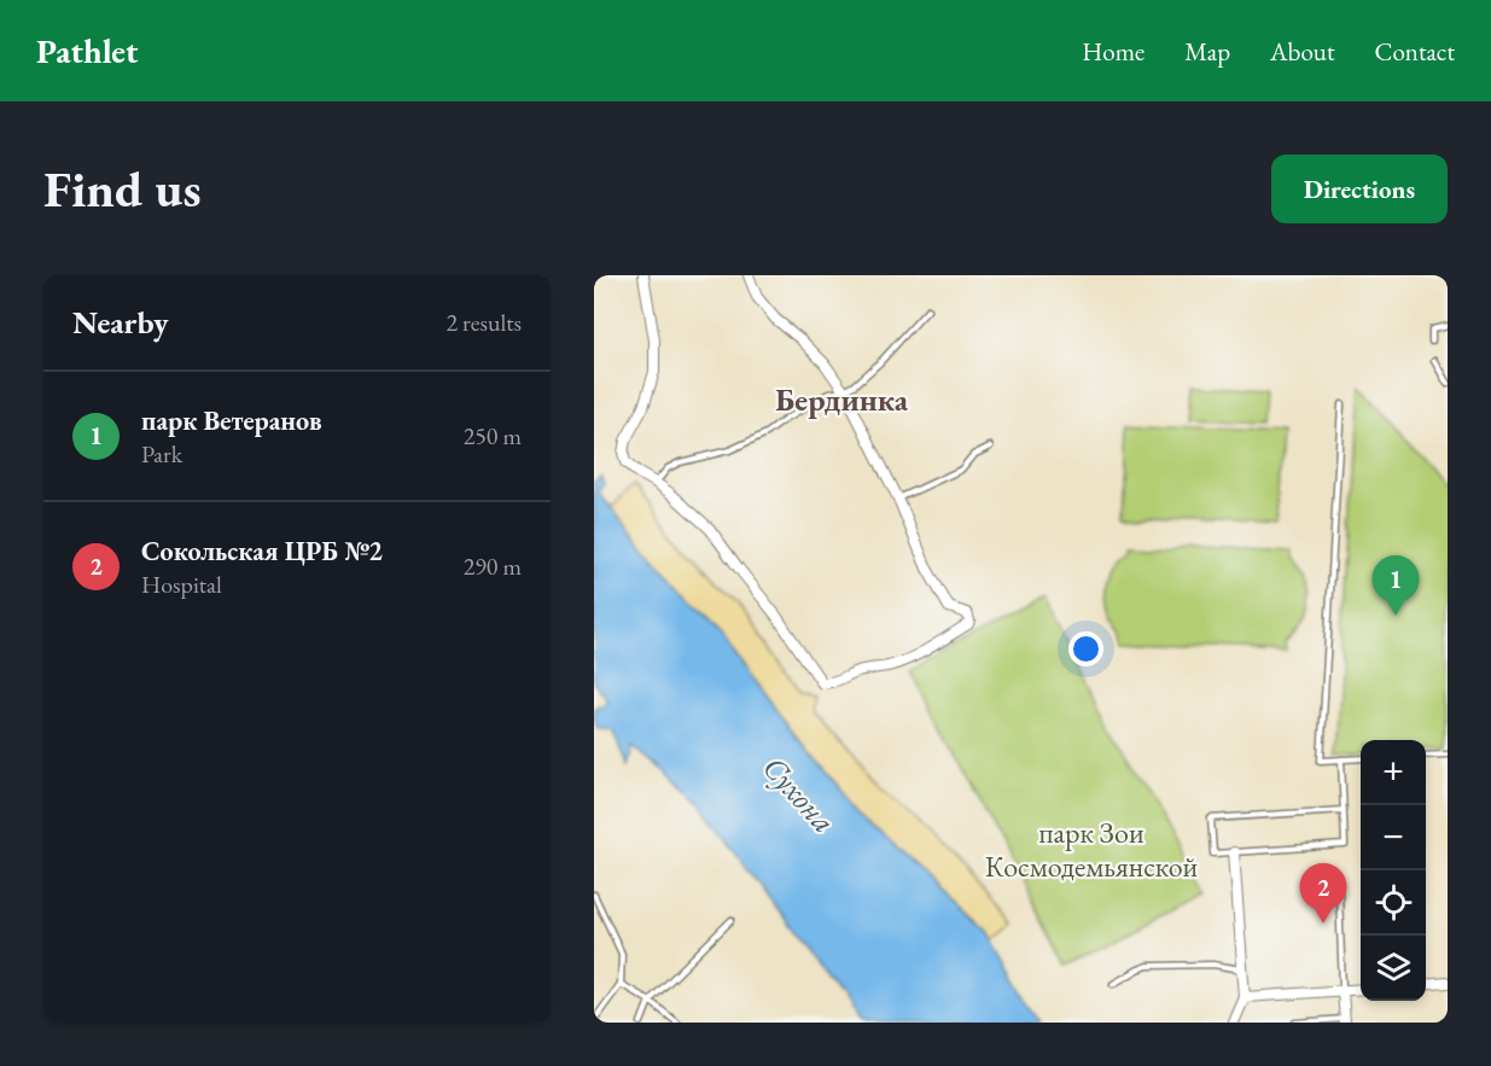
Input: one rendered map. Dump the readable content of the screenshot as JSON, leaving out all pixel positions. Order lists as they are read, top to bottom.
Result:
{
  "districts": ["Бердинка"],
  "water": ["Сухона"],
  "parks": ["парк Зои Космодемьянской"],
  "page": {
    "header": "Pathlet",
    "nav": [
      "Home",
      "Map",
      "About",
      "Contact"
    ],
    "buttons": "Directions",
    "title": "Find us",
    "heading": ["Nearby", "2 results"],
    "list": [
      {
        "mark": "1",
        "name": "парк Ветеранов",
        "note": "Park",
        "value": "250 m"
      },
      {
        "mark": "2",
        "name": "Сокольская ЦРБ №2",
        "note": "Hospital",
        "value": "290 m"
      }
    ],
    "pins": ["1", "2"],
    "map_buttons": ["+", "−"]
  }
}
